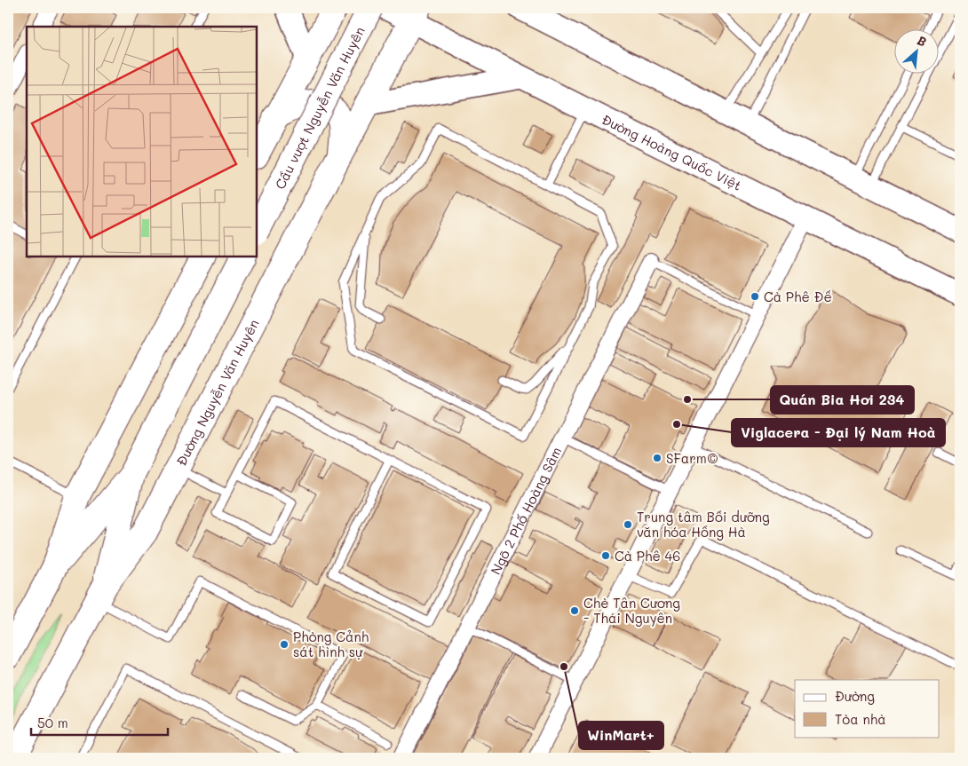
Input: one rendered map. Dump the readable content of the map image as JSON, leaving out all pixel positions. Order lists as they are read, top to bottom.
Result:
{
  "streets": {
    "main road": ["Cầu vượt Nguyễn Văn Huyên", "Đường Hoàng Quốc Việt", "Đường Nguyễn Văn Huyên"],
    "street": ["Ngõ 2 Phố Hoàng Sâm"]
  },
  "crossings": [
    ["Đường Hoàng Quốc Việt", "Đường Nguyễn Văn Huyên"]
  ],
  "places": [
    "Cà Phê Đề",
    "Quán Bia Hơi 234",
    "Viglacera - Đại lý Nam Hoà",
    "SFarm©",
    "Trung tâm Bồi dưỡng văn hóa Hồng Hà",
    "Cà Phê 46",
    "Chè Tân Cương - Thái Nguyên",
    "Phòng Cảnh sát hình sự",
    "WinMart+"
  ],
  "legend": ["Đường", "Tòa nhà"],
  "scale_bar": "50 m",
  "north": "top right"
}
